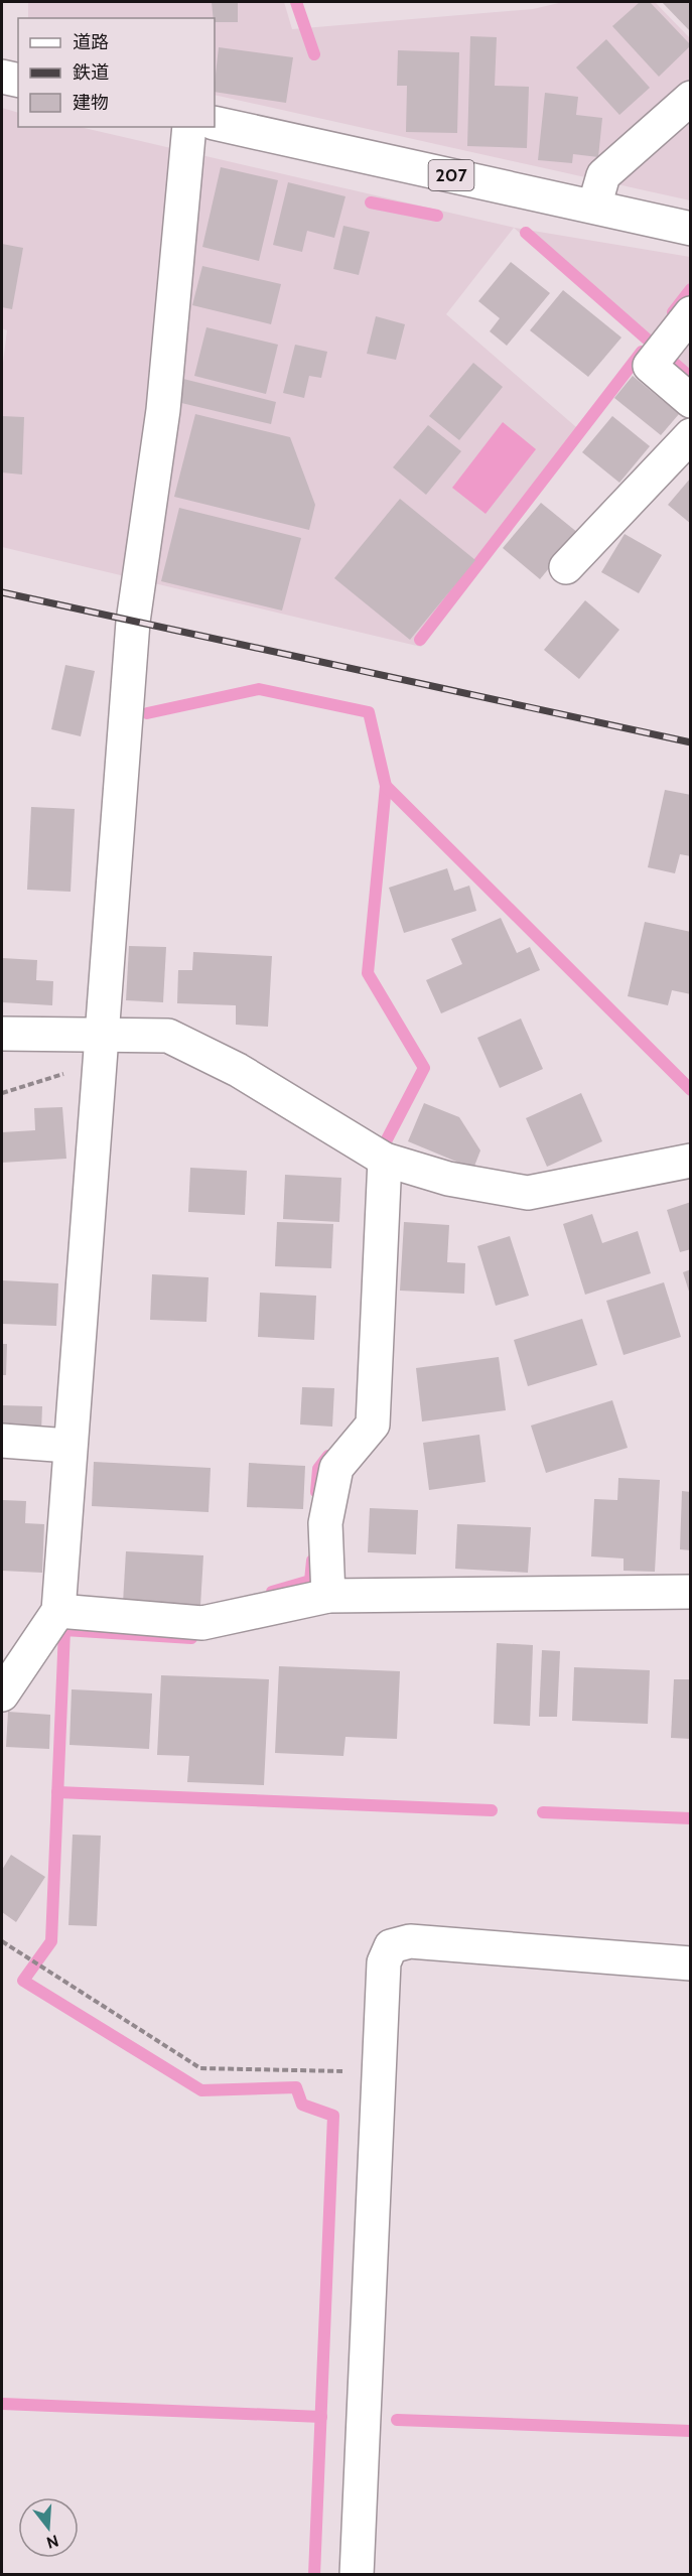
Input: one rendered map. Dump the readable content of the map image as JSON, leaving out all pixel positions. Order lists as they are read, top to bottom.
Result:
{
  "streets": {
    "main road": ["207"]
  },
  "legend": ["道路", "鉄道", "建物"],
  "north": "bottom"
}
